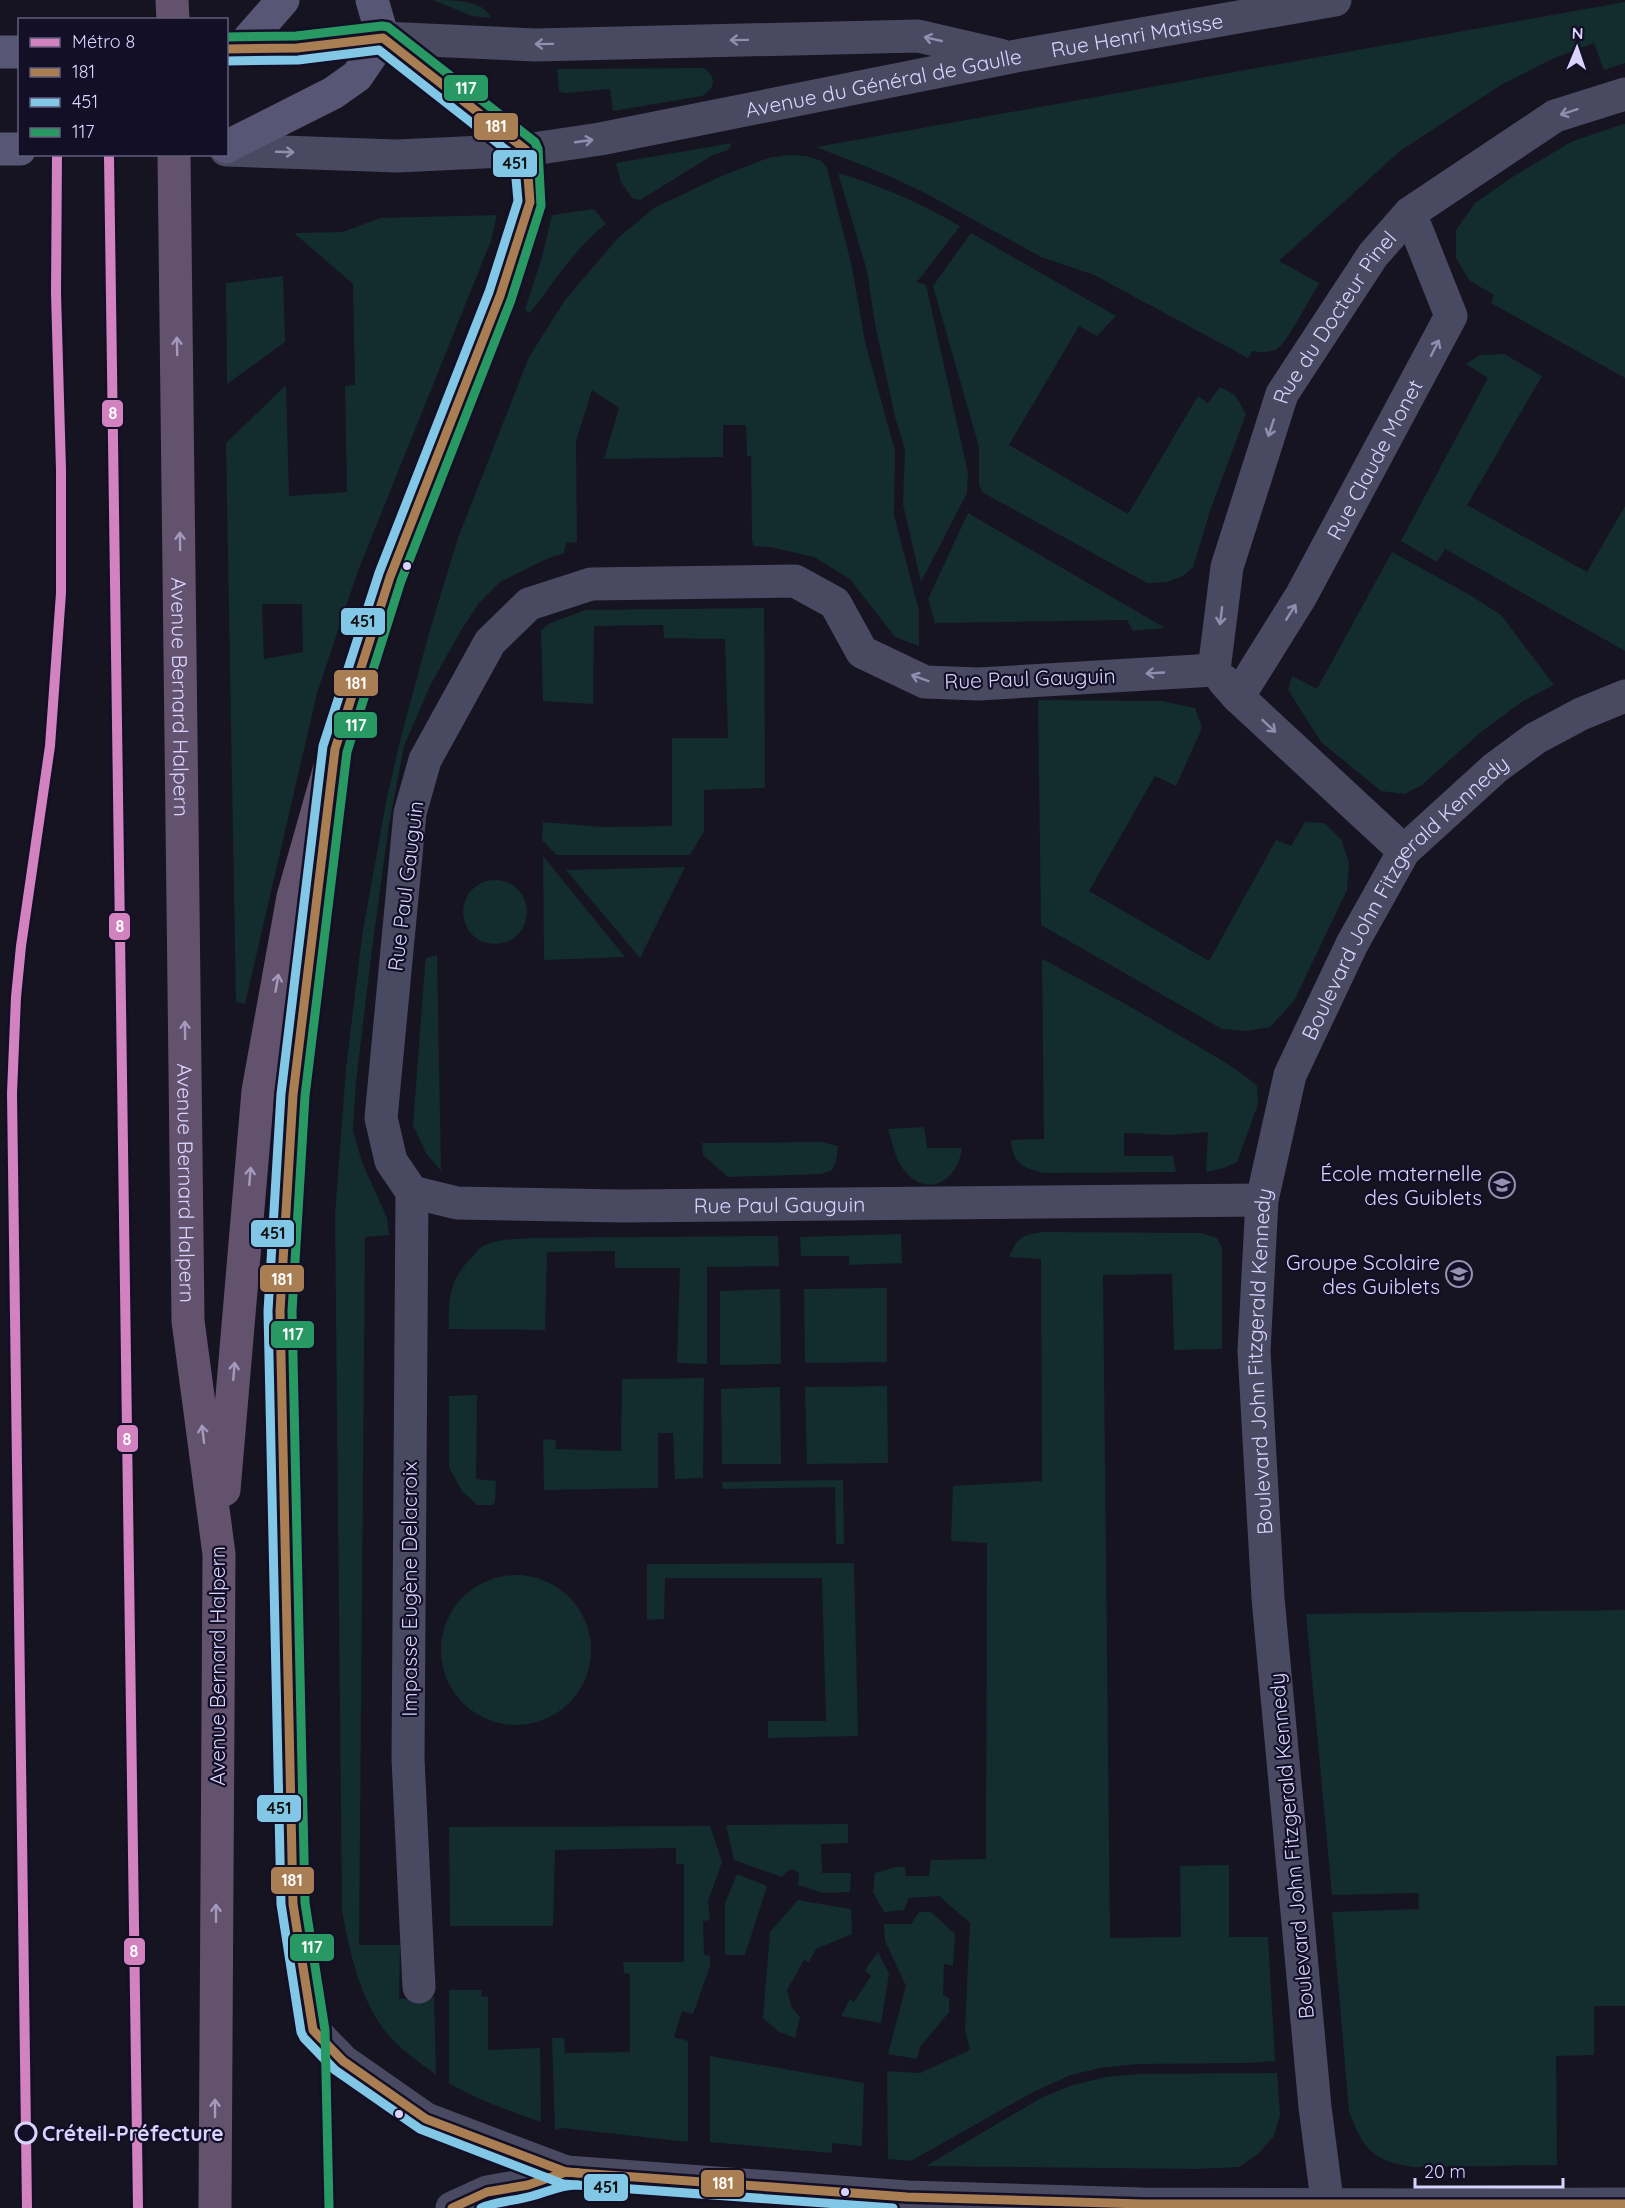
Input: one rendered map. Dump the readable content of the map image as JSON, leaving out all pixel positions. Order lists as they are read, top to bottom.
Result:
{
  "streets": {
    "highway": ["Avenue Bernard Halpern"],
    "main road": ["Avenue du Général de Gaulle"],
    "street": [
      "Rue Henri Matisse",
      "Rue du Docteur Pinel",
      "Rue Claude Monet",
      "Rue Paul Gauguin",
      "Boulevard John Fitzgerald Kennedy",
      "Impasse Eugène Delacroix"
    ]
  },
  "crossings": [
    ["Rue Henri Matisse", "Avenue du Général de Gaulle"],
    ["Rue du Docteur Pinel", "Rue Claude Monet"],
    ["Rue du Docteur Pinel", "Rue Paul Gauguin"],
    ["Rue Paul Gauguin", "Boulevard John Fitzgerald Kennedy"],
    ["Rue Paul Gauguin", "Impasse Eugène Delacroix"]
  ],
  "one_way": ["Rue du Docteur Pinel", "Rue Claude Monet"],
  "places": {
    "school or university": ["École maternelle des Guiblets", "Groupe Scolaire des Guiblets"],
    "other": ["Créteil-Préfecture"]
  },
  "lines": [
    "transit line 117",
    "transit line 181",
    "transit line 451",
    "metro line 8"
  ],
  "legend": [
    "Métro 8",
    "181",
    "451",
    "117"
  ],
  "scale_bar": "20 m",
  "north": "top"
}
